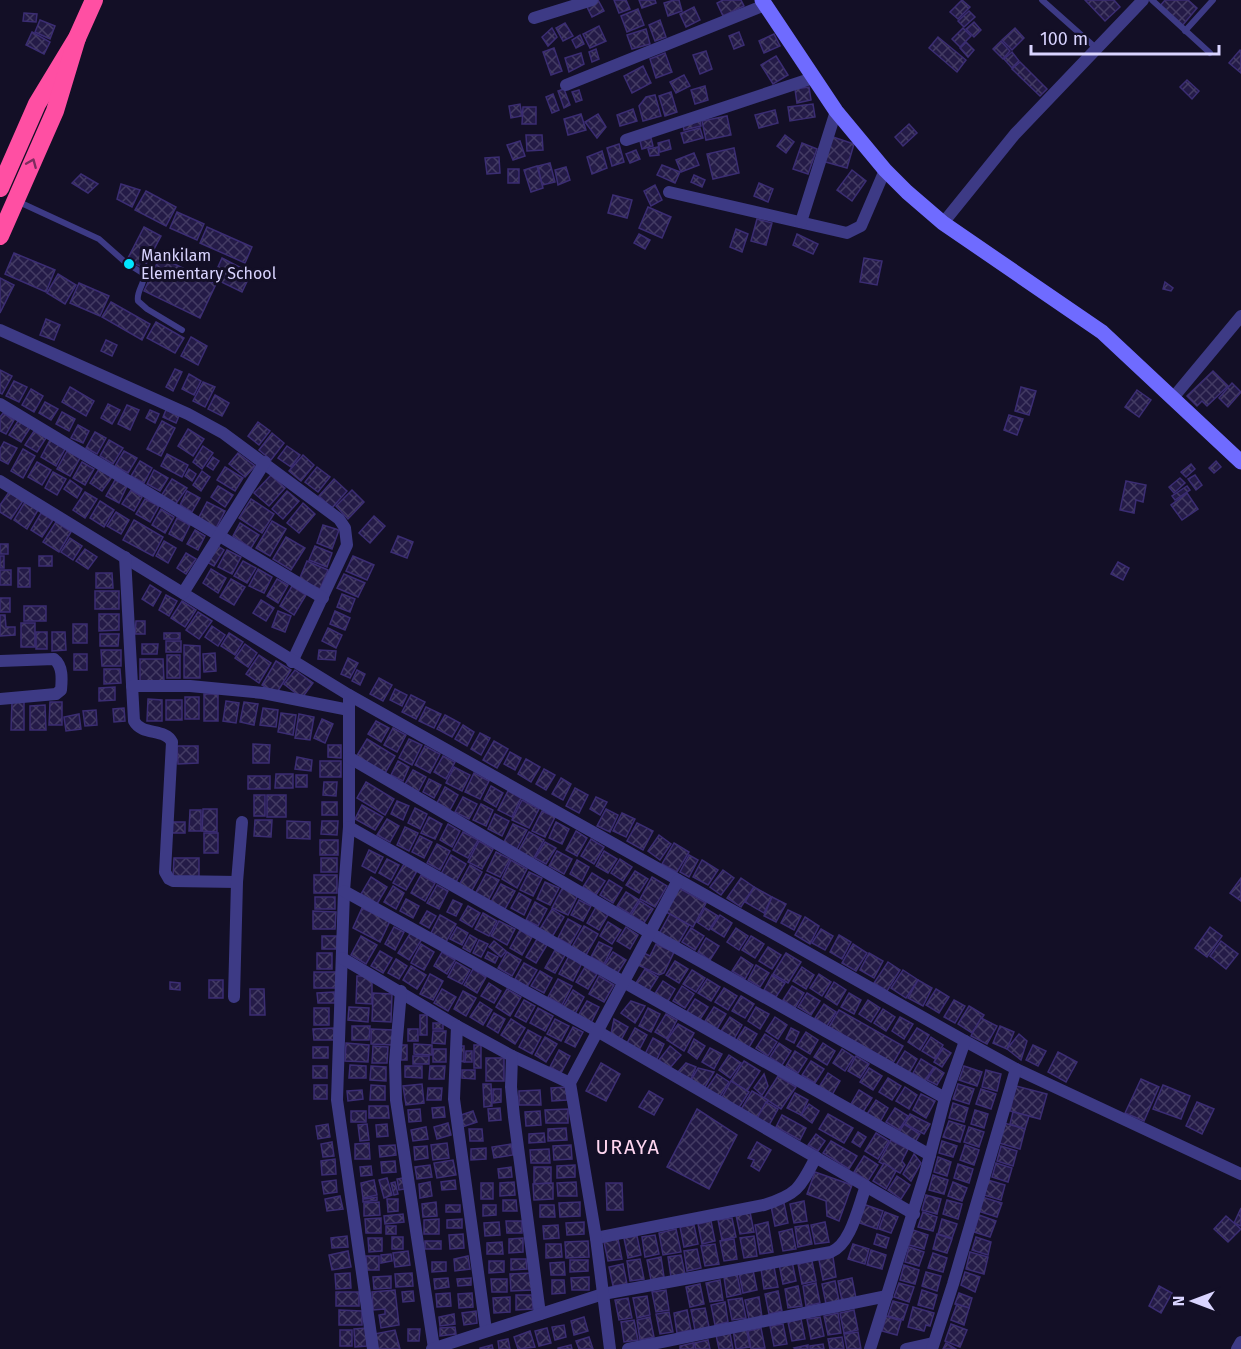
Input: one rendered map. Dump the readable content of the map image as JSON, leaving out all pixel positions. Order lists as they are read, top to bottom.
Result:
{
  "districts": ["URAYA"],
  "places": ["Mankilam Elementary School"],
  "scale_bar": "100 m",
  "north": "left"
}
